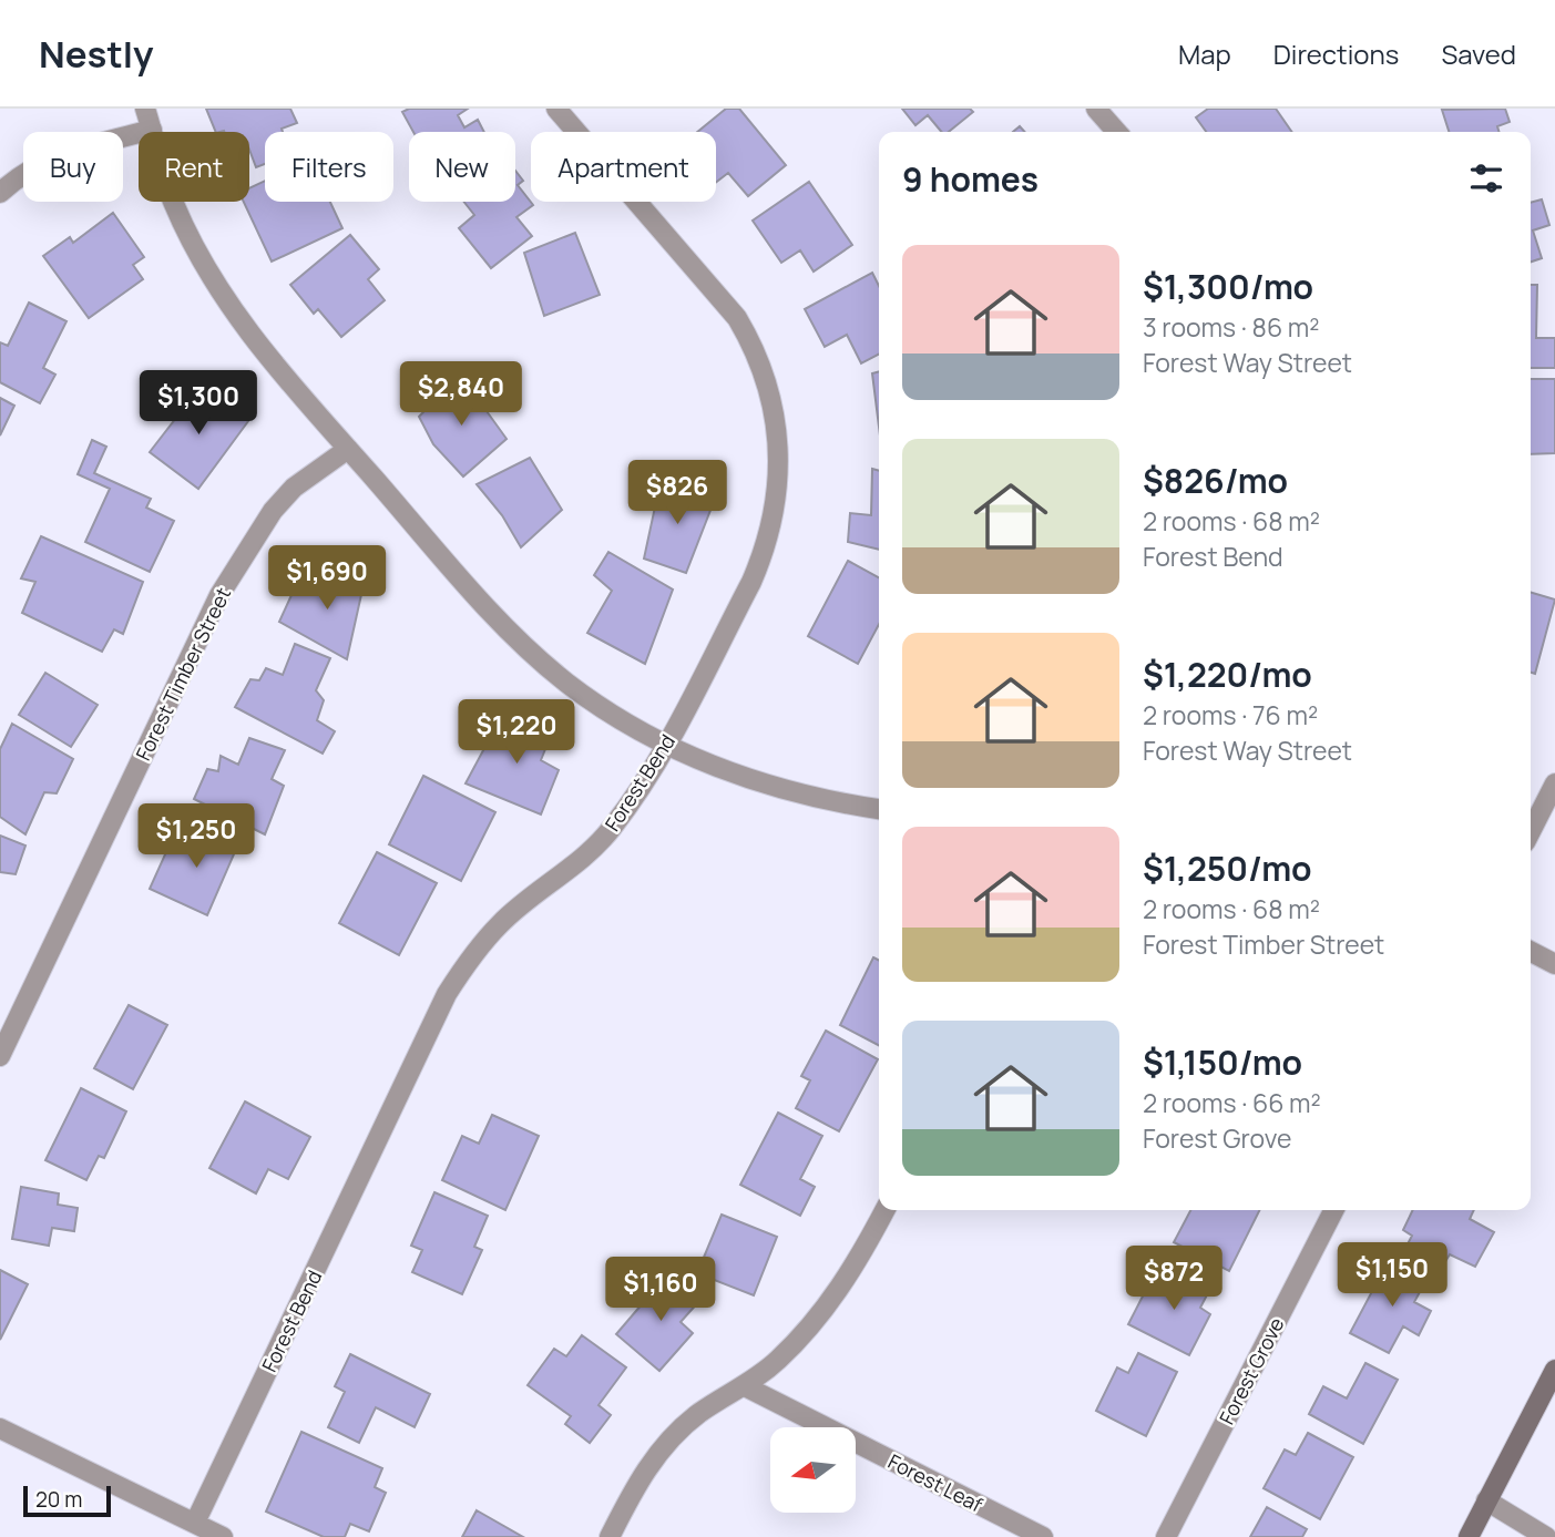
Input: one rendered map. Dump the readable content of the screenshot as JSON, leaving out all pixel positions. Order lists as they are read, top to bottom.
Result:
{
  "streets": {
    "street": [
      "Forest Timber Street",
      "Forest Bend",
      "Forest Grove",
      "Forest Leaf"
    ]
  },
  "scale_bar": "20 m",
  "north": "left",
  "page": {
    "header": "Nestly",
    "nav": ["Map", "Directions", "Saved"],
    "chip": [
      "Buy",
      "Rent",
      "Filters",
      "New",
      "Apartment"
    ],
    "heading": "9 homes",
    "list": [
      {
        "name": "$1,300/mo",
        "note": "3 rooms · 86 m² · Forest Way Street"
      },
      {
        "name": "$826/mo",
        "note": "2 rooms · 68 m² · Forest Bend"
      },
      {
        "name": "$1,220/mo",
        "note": "2 rooms · 76 m² · Forest Way Street"
      },
      {
        "name": "$1,250/mo",
        "note": "2 rooms · 68 m² · Forest Timber Street"
      },
      {
        "name": "$1,150/mo",
        "note": "2 rooms · 66 m² · Forest Grove"
      }
    ],
    "price": [
      "$2,840",
      "$1,300",
      "$826",
      "$1,690",
      "$1,220",
      "$1,250",
      "$1,150",
      "$872",
      "$1,160"
    ],
    "scale": "20 m"
  }
}
